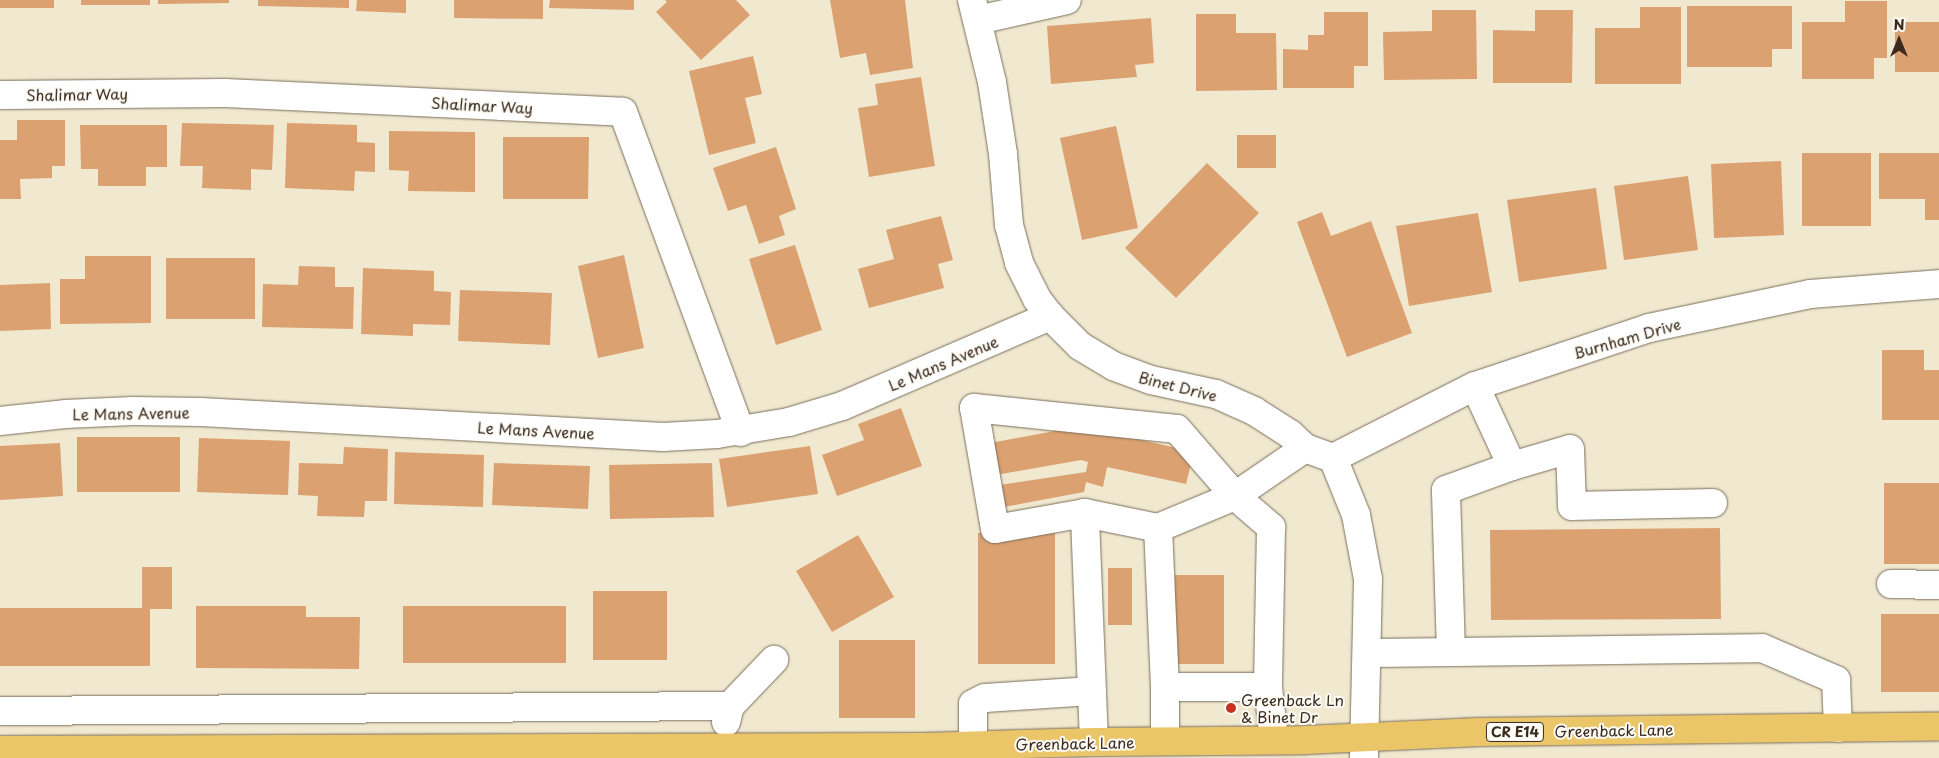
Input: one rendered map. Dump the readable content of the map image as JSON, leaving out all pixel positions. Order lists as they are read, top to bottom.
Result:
{
  "streets": {
    "main road": ["Greenback Lane", "CR E14"],
    "street": [
      "Shalimar Way",
      "Burnham Drive",
      "Le Mans Avenue",
      "Binet Drive"
    ]
  },
  "crossings": [
    ["Shalimar Way", "Le Mans Avenue"],
    ["Burnham Drive", "Binet Drive"],
    ["Le Mans Avenue", "Binet Drive"]
  ],
  "places": ["Greenback Ln & Binet Dr"],
  "north": "top"
}
